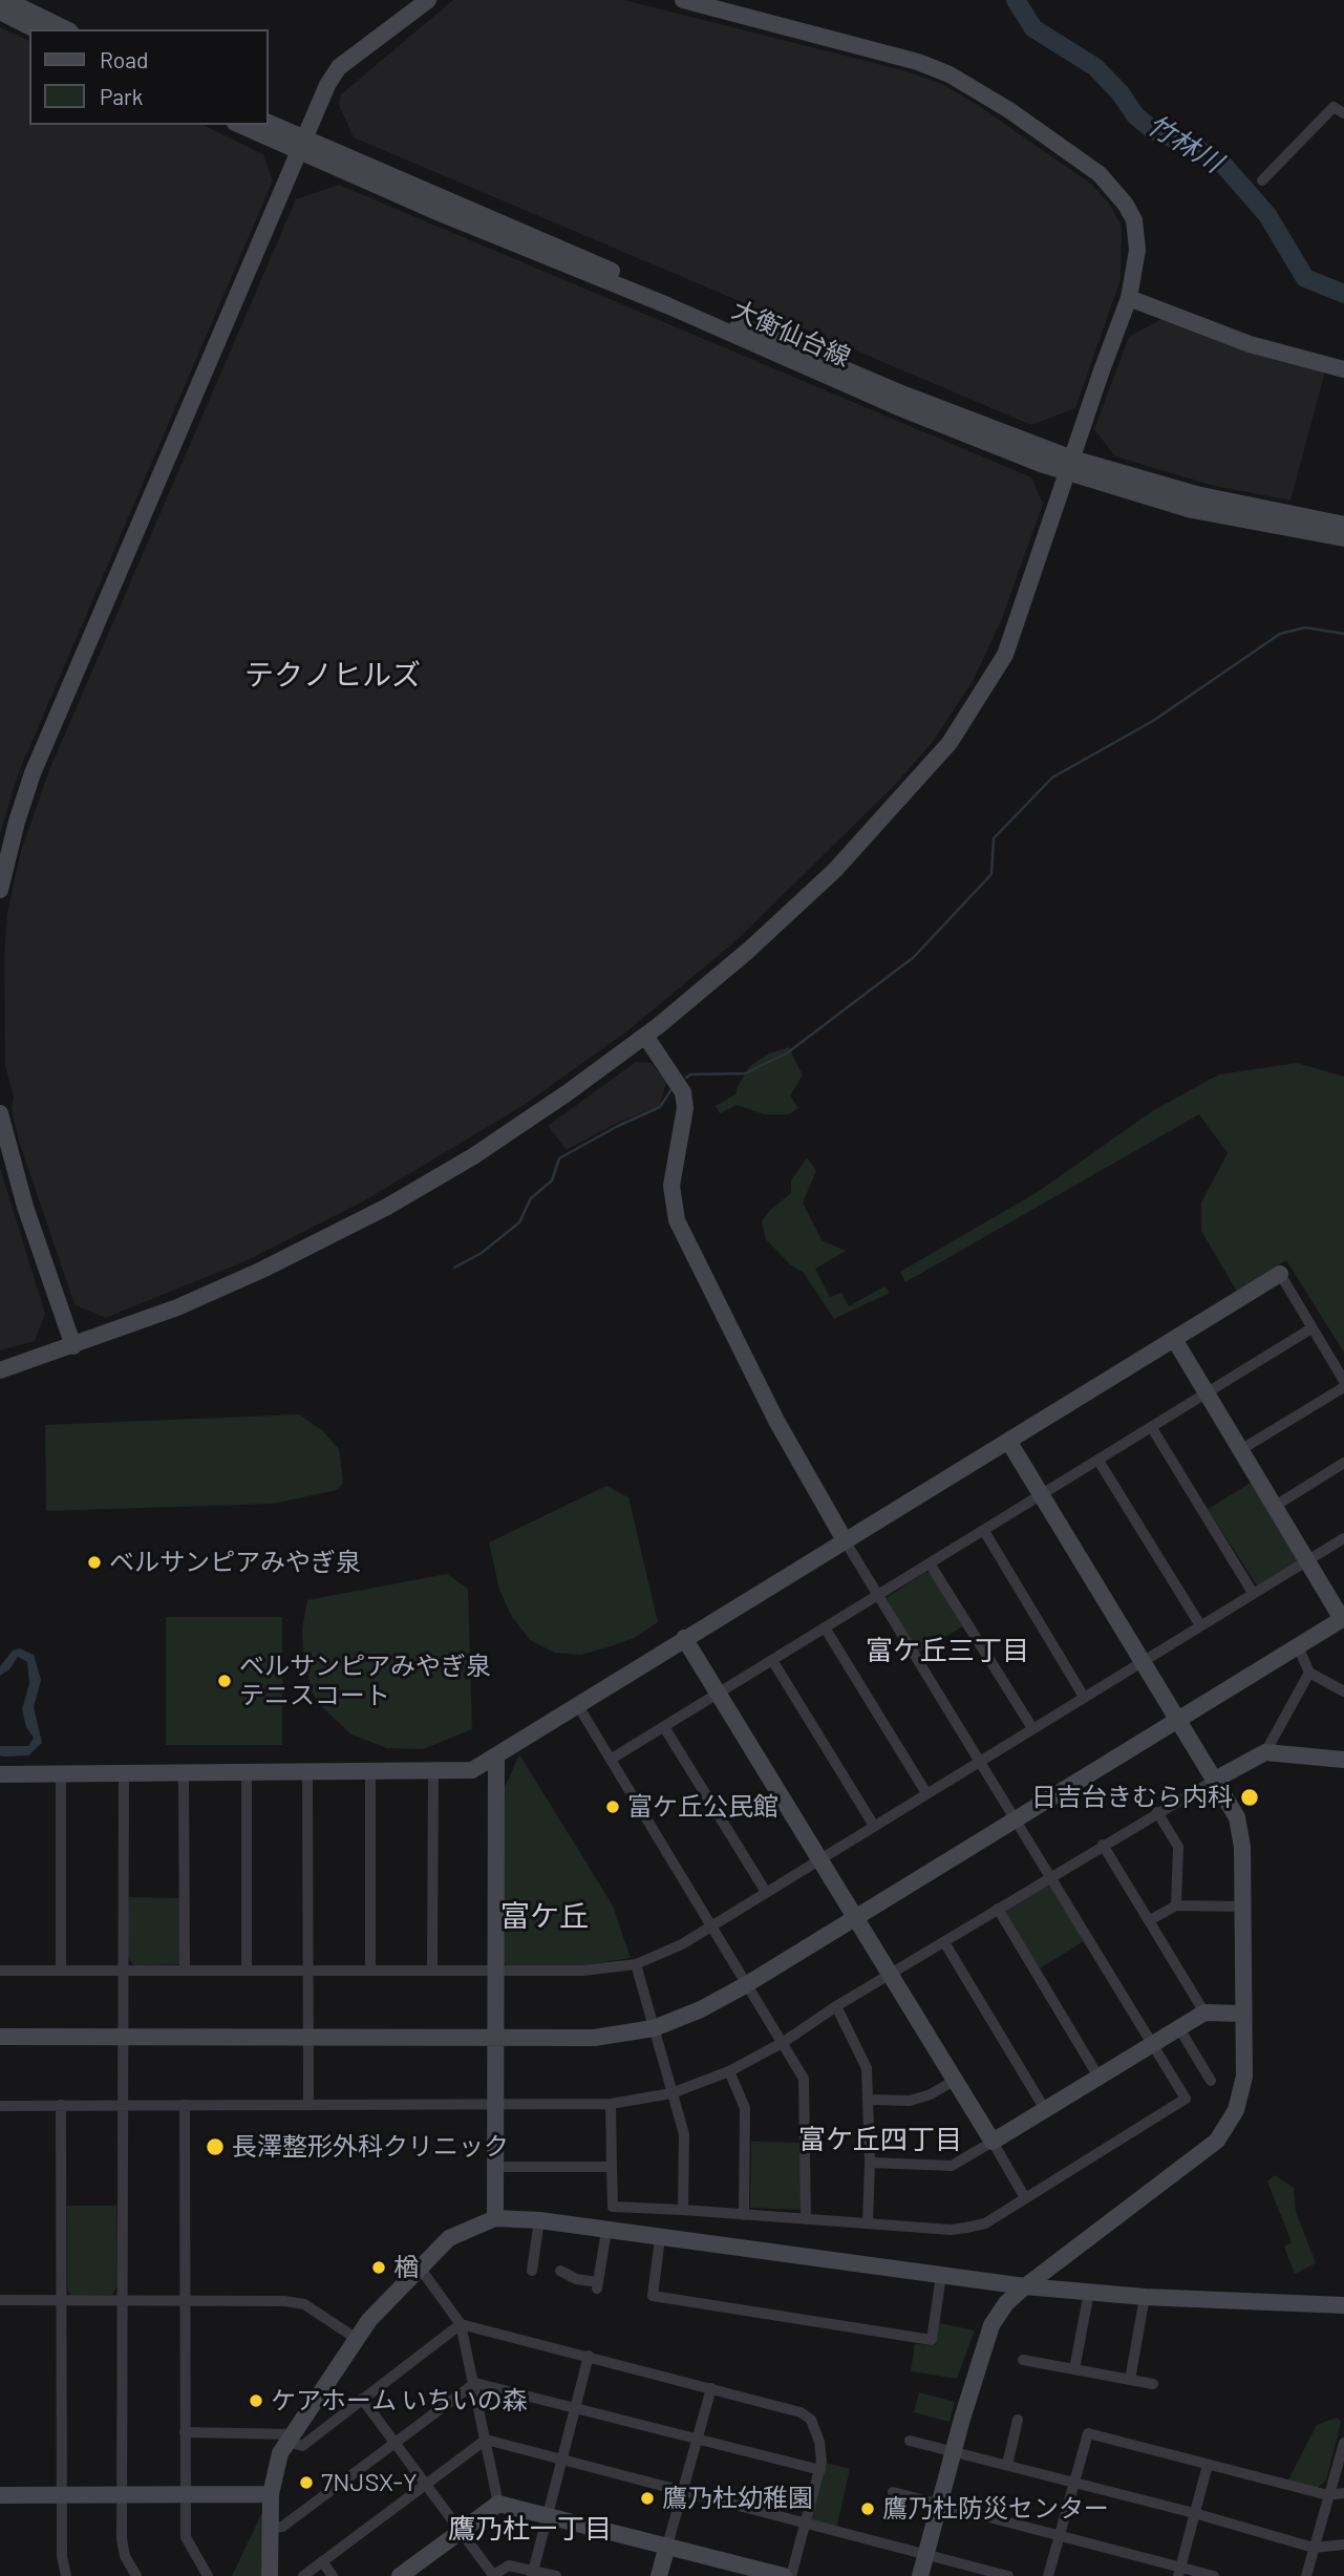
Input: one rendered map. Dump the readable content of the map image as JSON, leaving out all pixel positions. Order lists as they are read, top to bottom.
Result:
{
  "streets": {
    "street": ["大衡仙台線"]
  },
  "districts": [
    "テクノヒルズ",
    "富ケ丘三丁目",
    "富ケ丘",
    "富ケ丘四丁目",
    "鷹乃杜一丁目"
  ],
  "water": ["竹林川"],
  "places": [
    "ベルサンピアみやぎ泉",
    "ベルサンピアみやぎ泉 テニスコート",
    "日吉台きむら内科",
    "富ケ丘公民館",
    "長澤整形外科クリニック",
    "楢",
    "ケアホーム いちいの森",
    "7NJSX-Y",
    "鷹乃杜幼稚園",
    "鷹乃杜防災センター"
  ],
  "legend": ["Road", "Park"]
}
